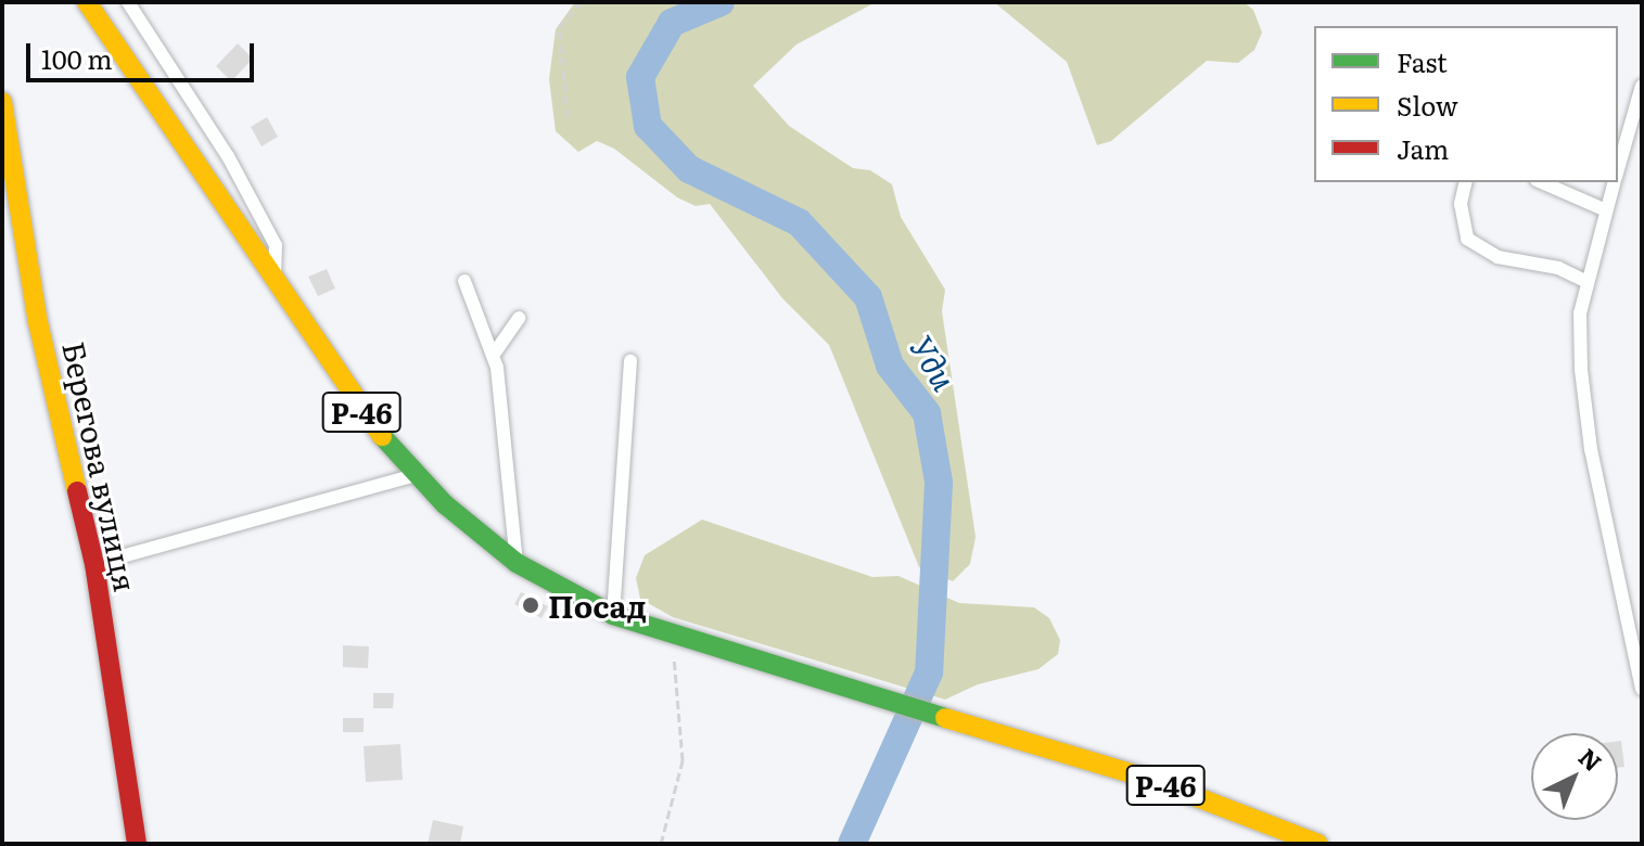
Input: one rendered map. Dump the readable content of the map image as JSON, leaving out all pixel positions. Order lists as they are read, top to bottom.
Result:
{
  "streets": {
    "main road": ["Р-46", "Берегова вулиця"]
  },
  "water": ["Уди"],
  "places": ["Посад"],
  "legend": ["Fast", "Slow", "Jam"],
  "scale_bar": "100 m",
  "north": "top right"
}
